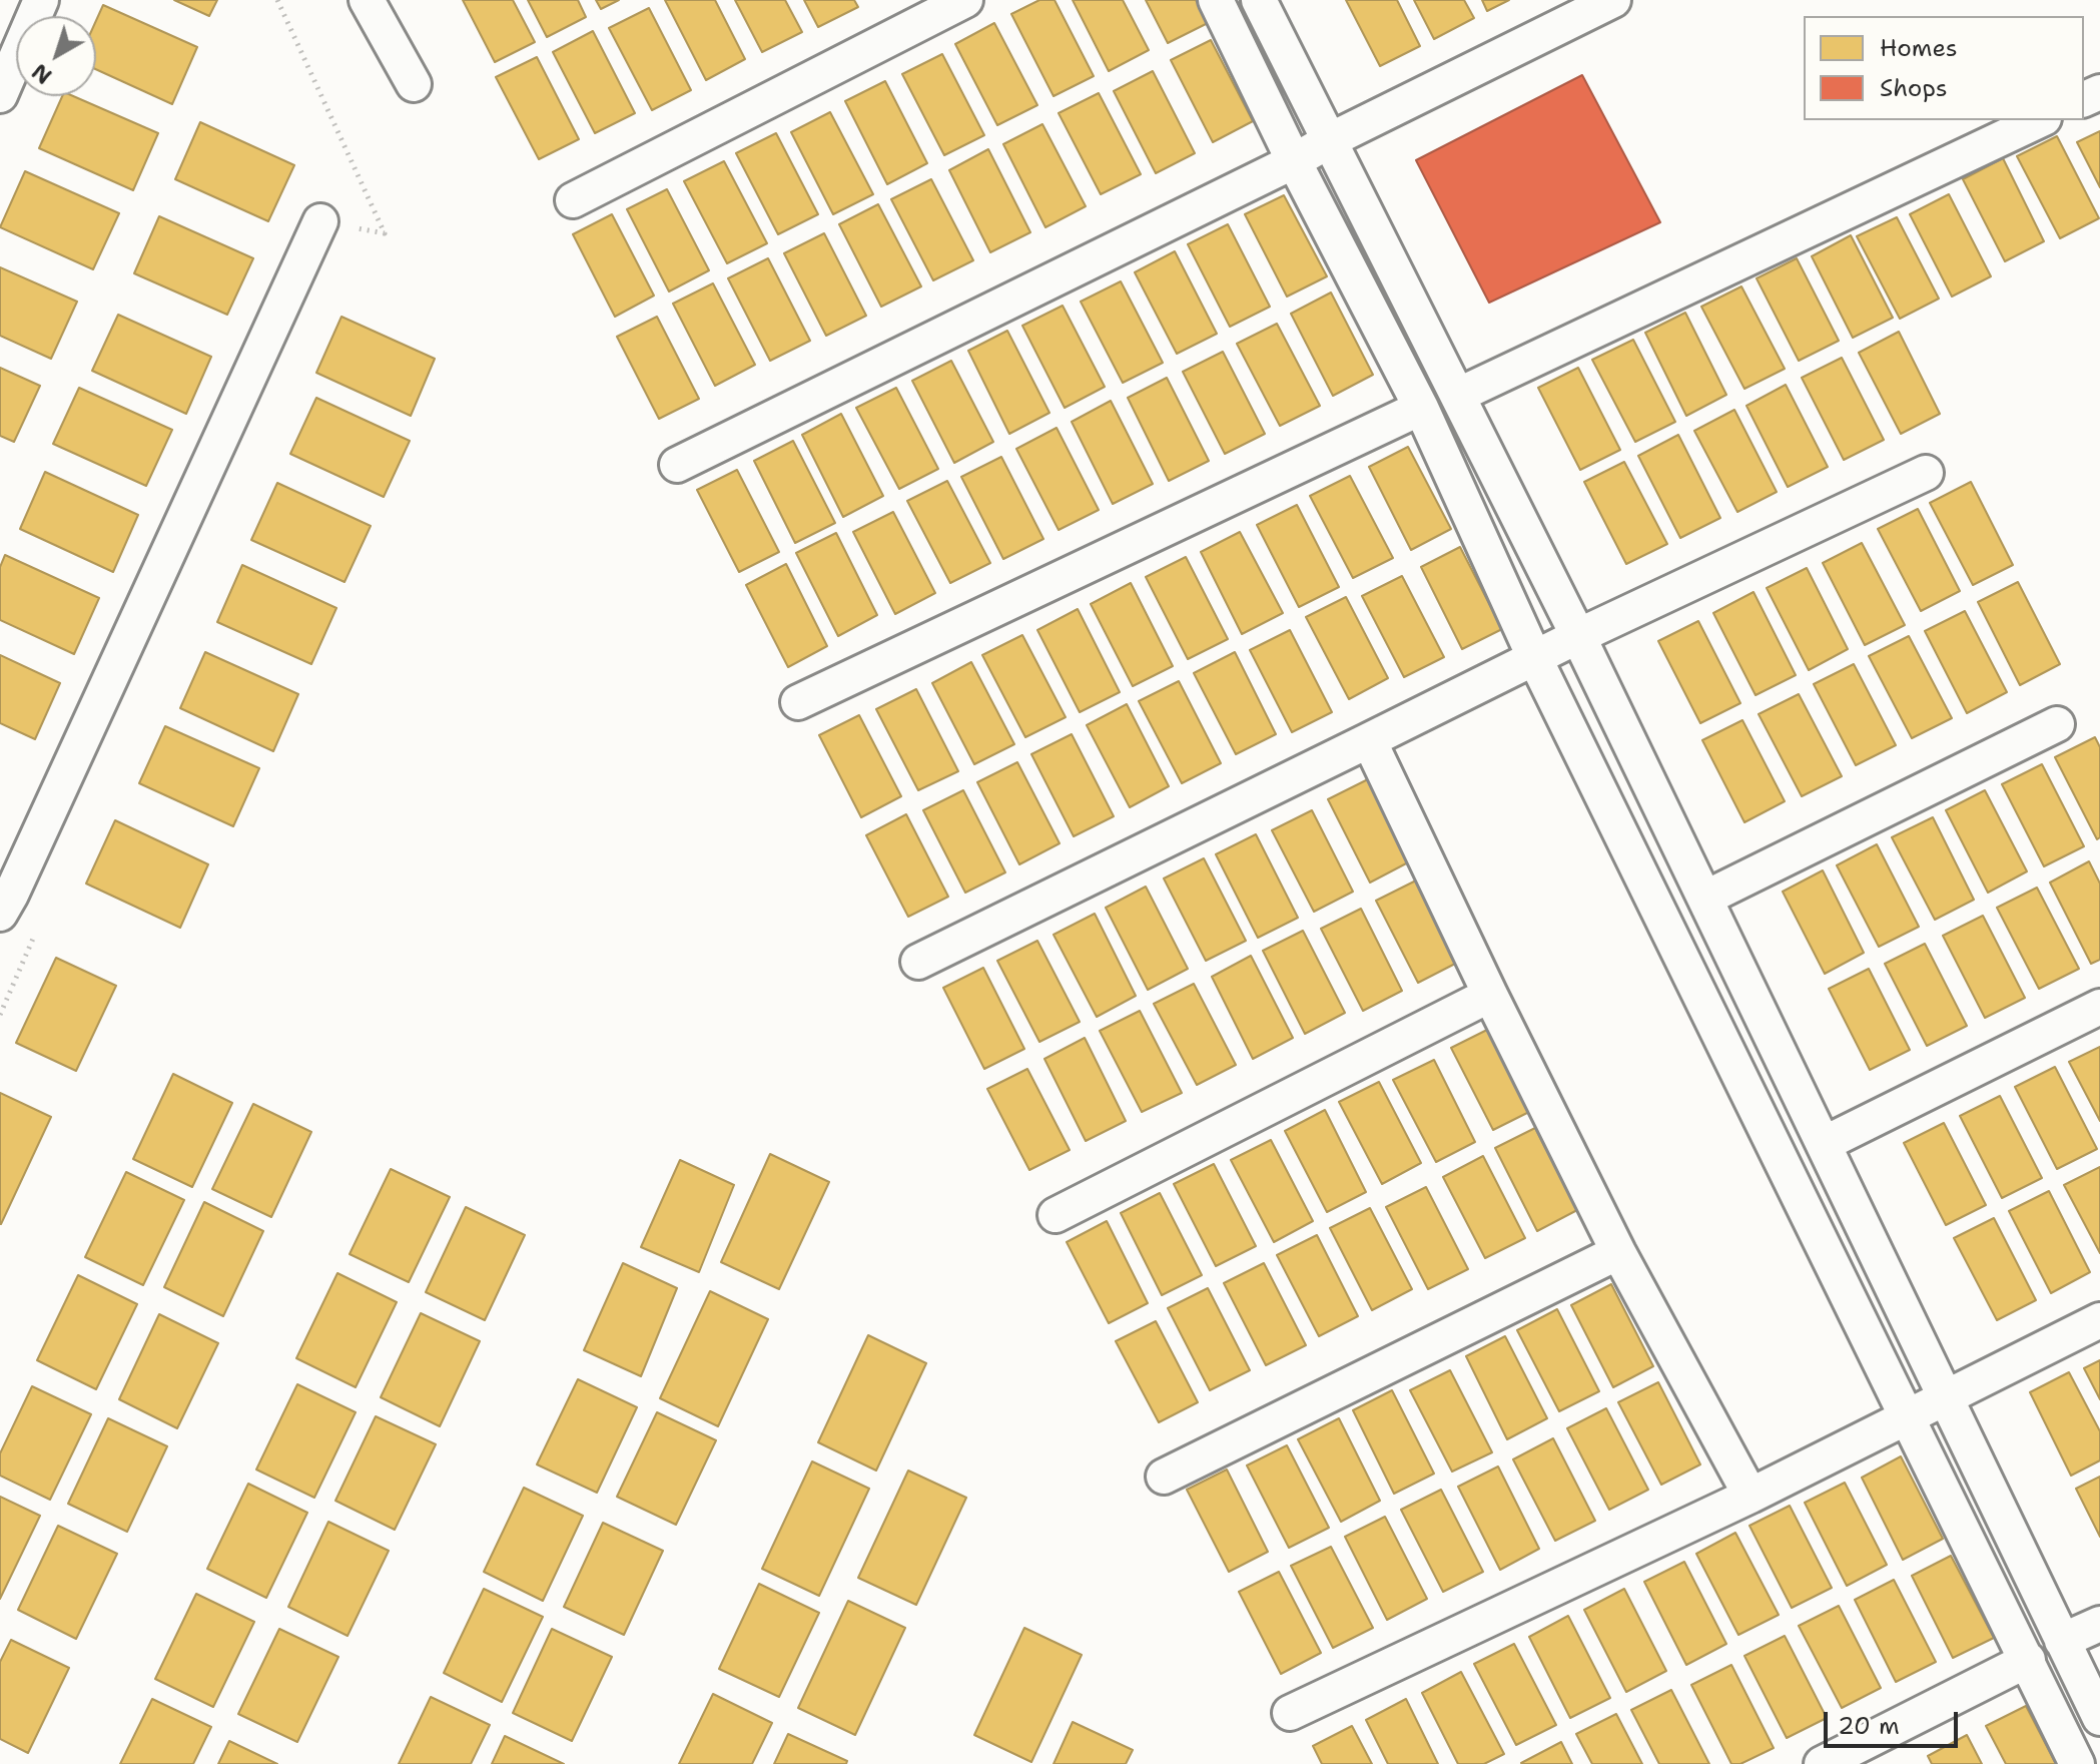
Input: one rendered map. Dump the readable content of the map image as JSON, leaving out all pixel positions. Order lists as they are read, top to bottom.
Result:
{
  "legend": ["Homes", "Shops"],
  "scale_bar": "20 m",
  "north": "bottom left"
}
